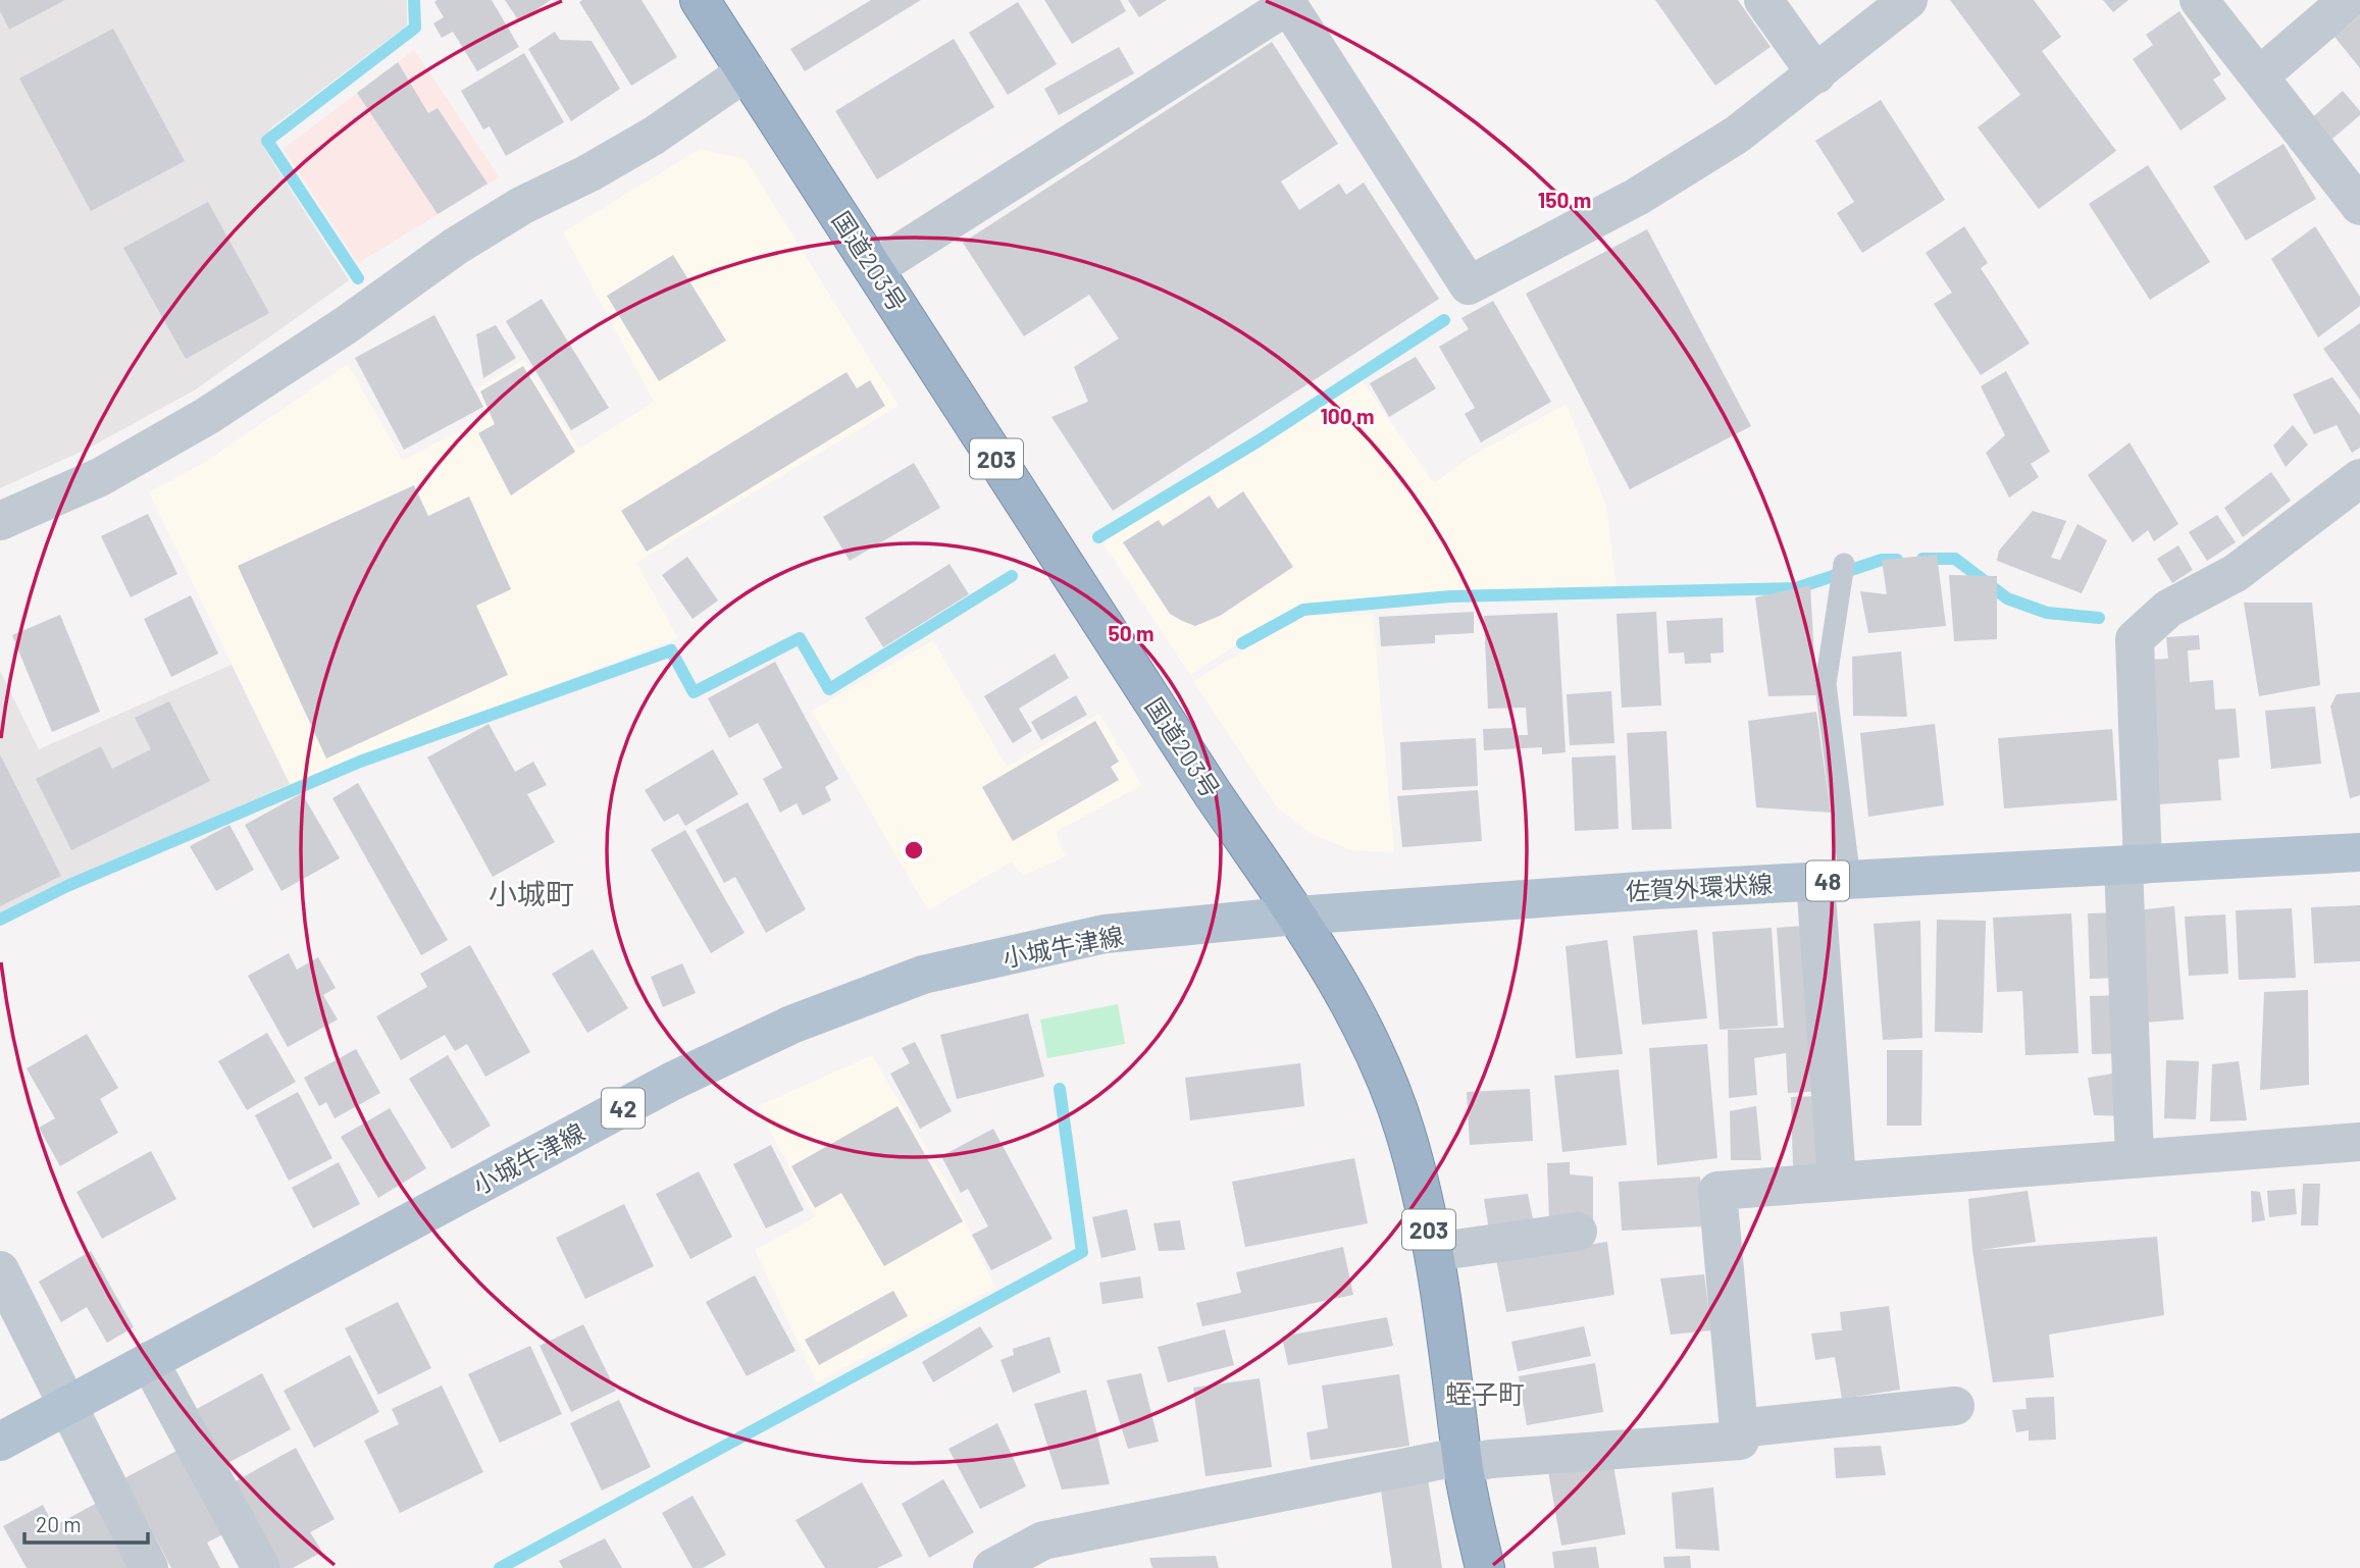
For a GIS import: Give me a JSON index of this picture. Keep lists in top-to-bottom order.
{
  "streets": {
    "highway": ["国道203号", "203"],
    "main road": [
      "48",
      "佐賀外環状線",
      "小城牛津線",
      "42"
    ]
  },
  "crossings": [
    ["国道203号", "佐賀外環状線"],
    ["国道203号", "小城牛津線"],
    ["佐賀外環状線", "小城牛津線"]
  ],
  "districts": ["小城町", "蛭子町"],
  "scale_bar": "20 m",
  "rings": ["150 m", "100 m", "50 m"]
}
